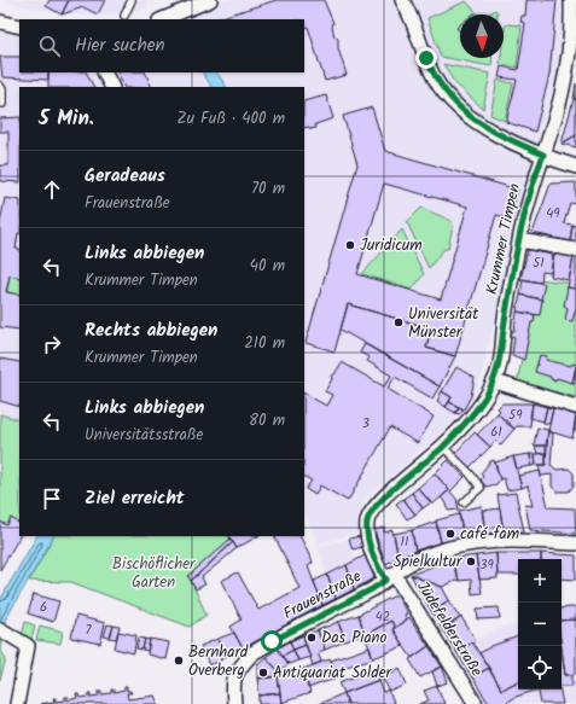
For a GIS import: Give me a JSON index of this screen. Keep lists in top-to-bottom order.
{
  "streets": {
    "street": ["Krummer Timpen", "Frauenstraße", "Jüdefelderstraße"]
  },
  "crossings": [
    ["Krummer Timpen", "Frauenstraße"],
    ["Krummer Timpen", "Jüdefelderstraße"],
    ["Frauenstraße", "Jüdefelderstraße"]
  ],
  "parks": ["Bischöflicher Garten"],
  "places": [
    "Juridicum",
    "Universität Münster",
    "café fam",
    "Spielkultur",
    "Das Piano",
    "Bernhard Overberg",
    "Antiquariat Solder"
  ],
  "house_numbers": [
    "49",
    "51",
    "59",
    "3",
    "61",
    "11",
    "39",
    "6",
    "42",
    "7"
  ],
  "north": "bottom",
  "page": {
    "search": "Hier suchen",
    "heading": ["5 Min.", "Zu Fuß · 400 m"],
    "list": [
      ["Geradeaus", "Frauenstraße", "70 m"],
      ["Links abbiegen", "Krummer Timpen", "40 m"],
      ["Rechts abbiegen", "Krummer Timpen", "210 m"],
      ["Links abbiegen", "Universitätsstraße", "80 m"],
      "Ziel erreicht"
    ],
    "map_buttons": ["+", "−"]
  }
}
